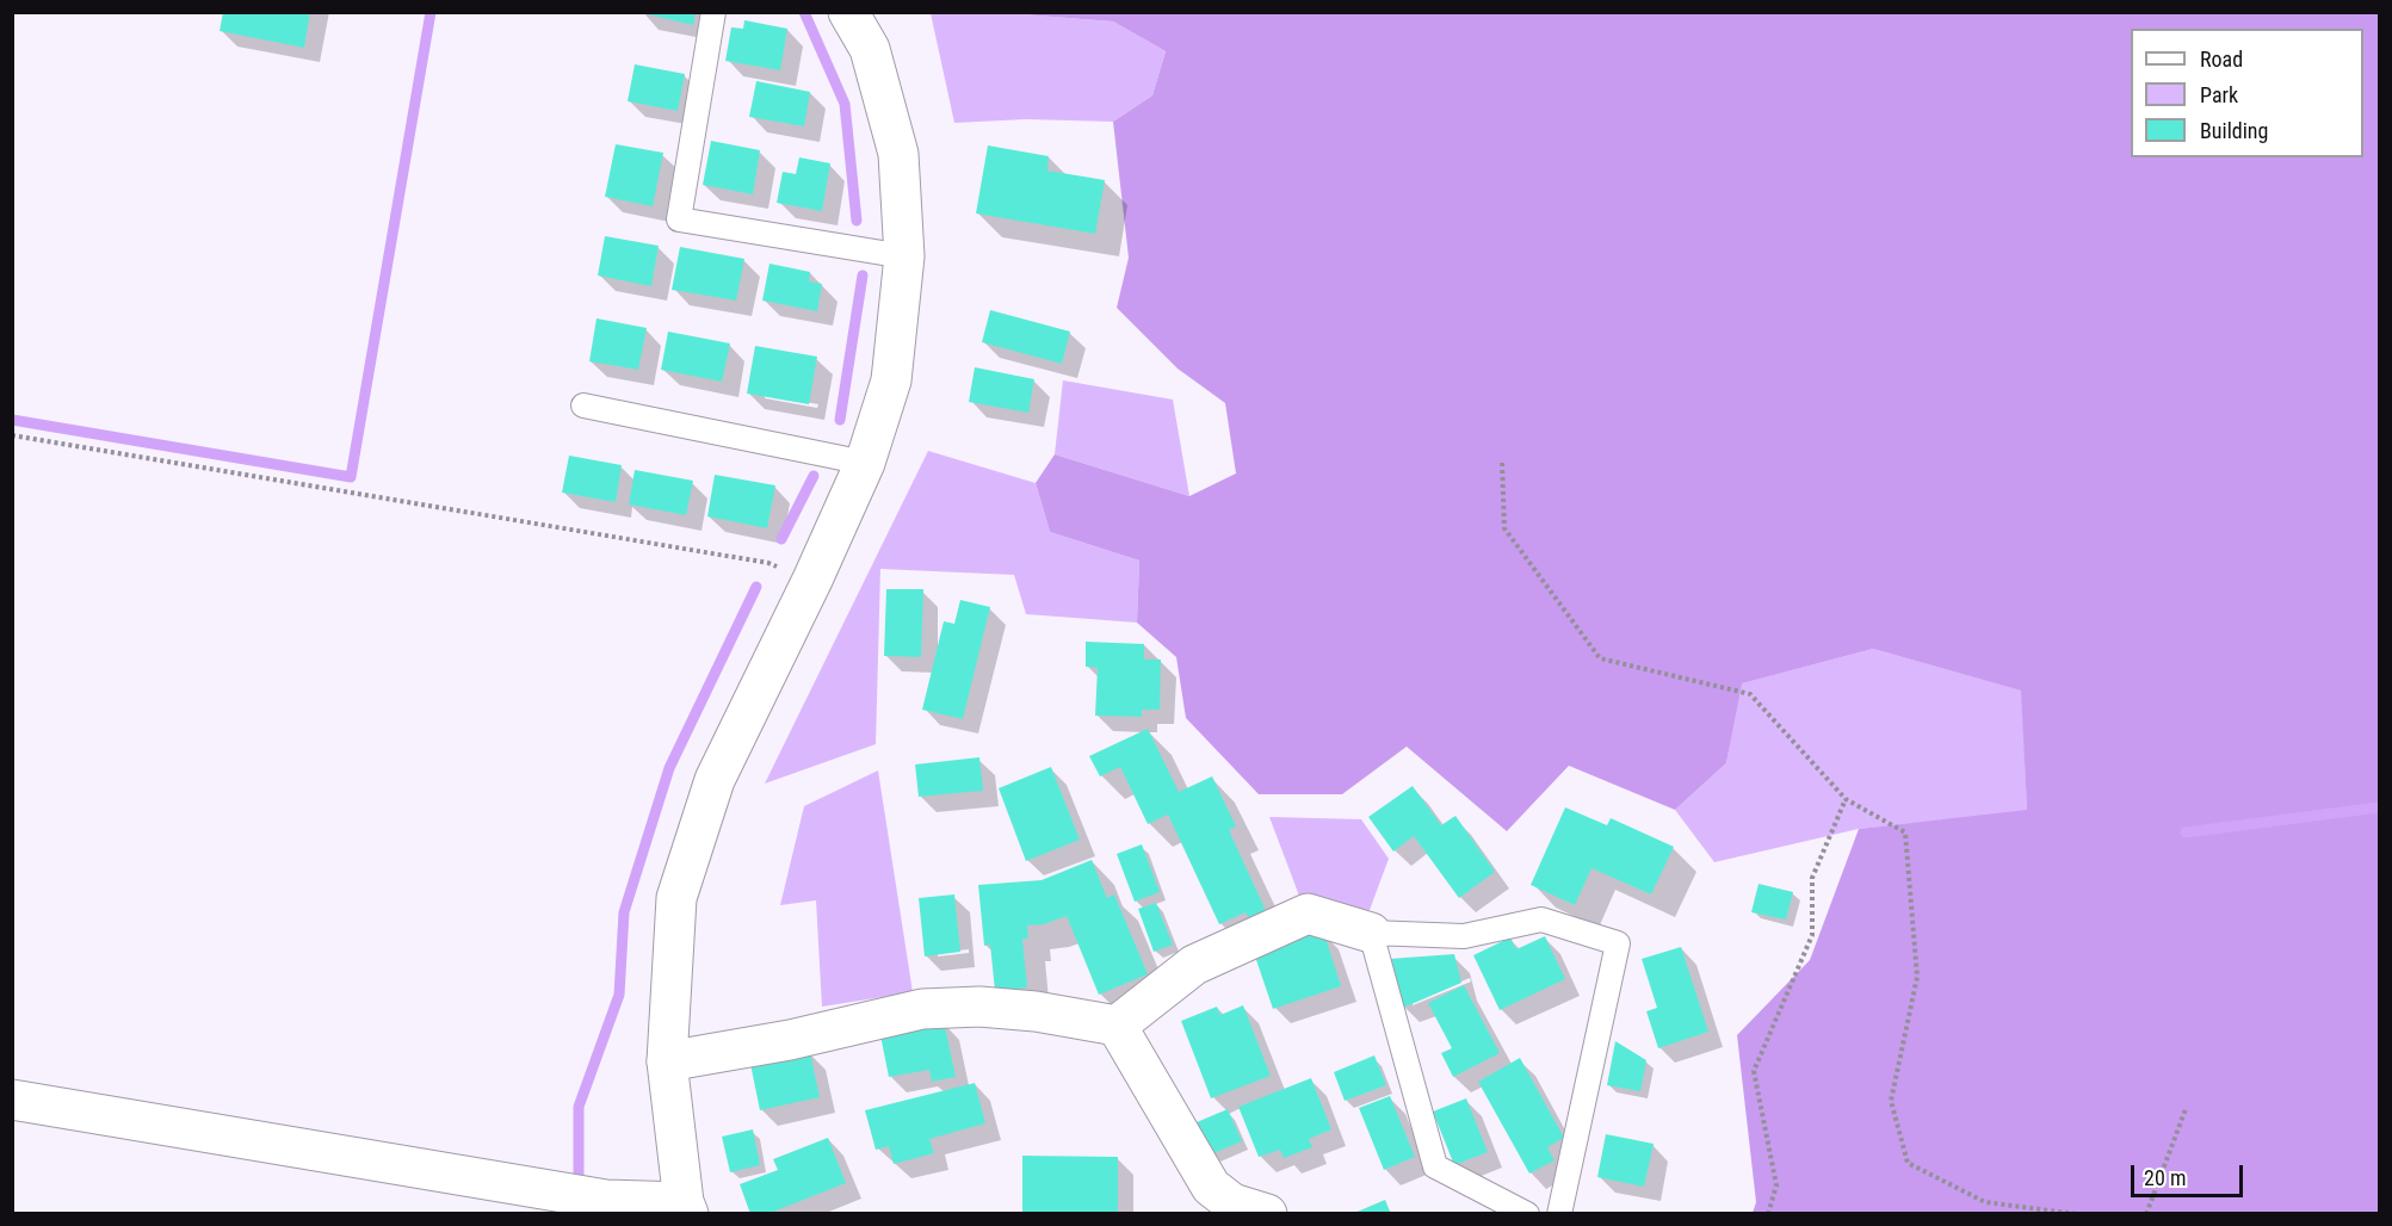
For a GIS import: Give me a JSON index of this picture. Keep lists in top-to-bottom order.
{
  "legend": ["Road", "Park", "Building"],
  "scale_bar": "20 m"
}
